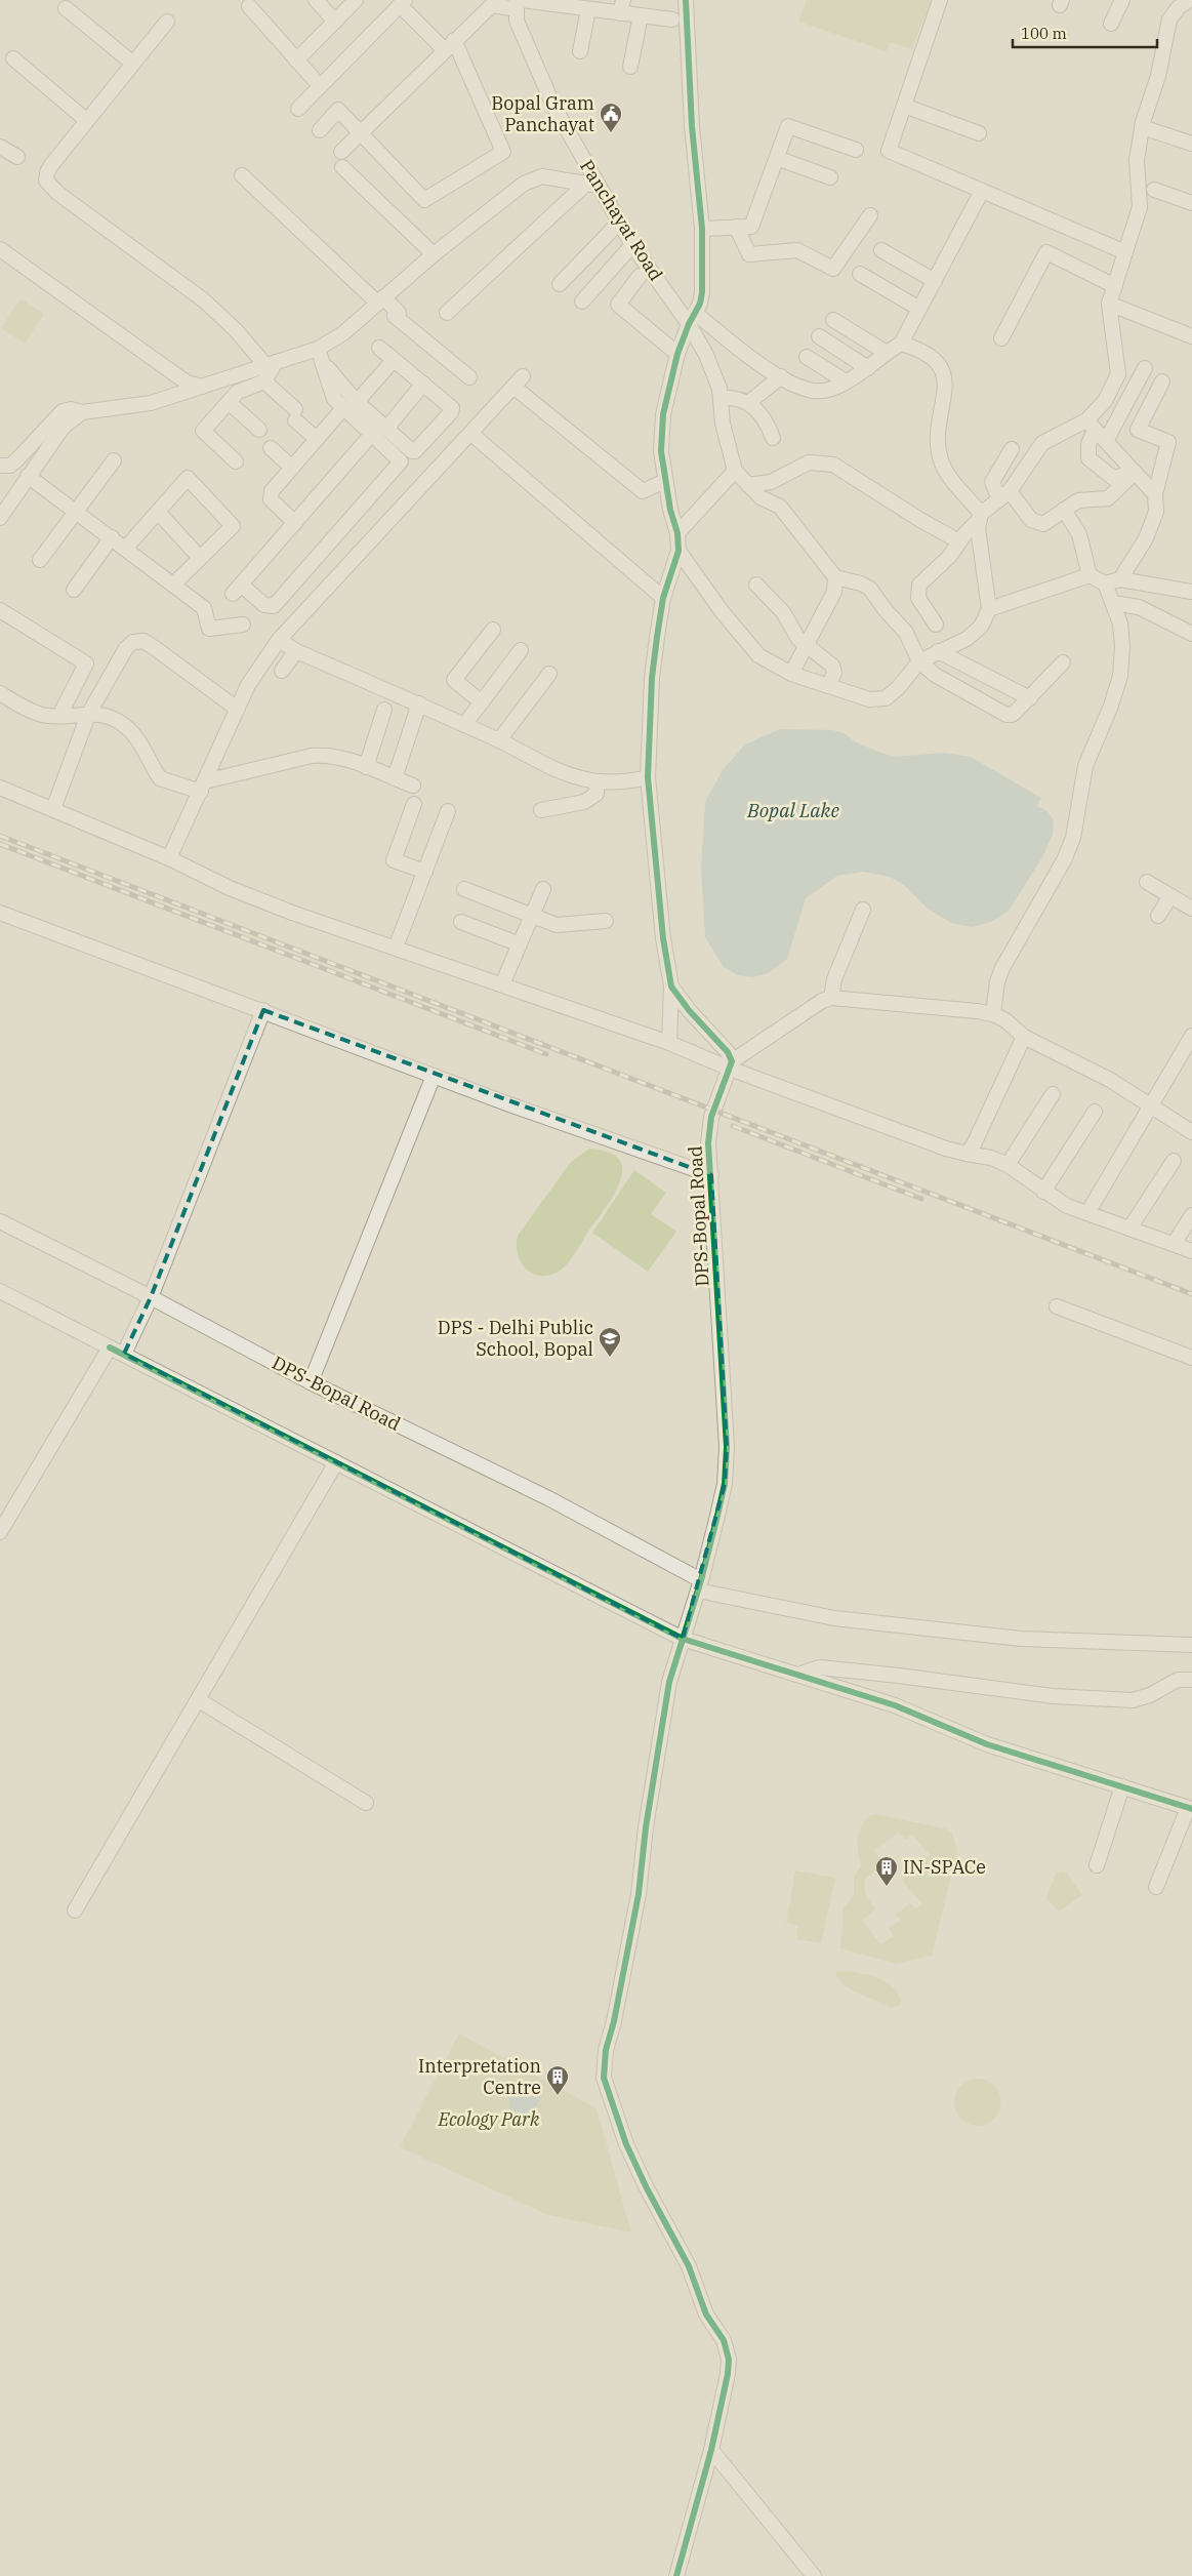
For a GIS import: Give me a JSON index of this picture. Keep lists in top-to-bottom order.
{
  "streets": {
    "street": ["Panchayat Road", "DPS-Bopal Road"]
  },
  "water": ["Bopal Lake"],
  "parks": ["Ecology Park"],
  "places": {
    "public building": ["Bopal Gram Panchayat"],
    "school or university": ["DPS - Delhi Public School, Bopal"],
    "building": ["IN-SPACe", "Interpretation Centre"]
  },
  "scale_bar": "100 m"
}
